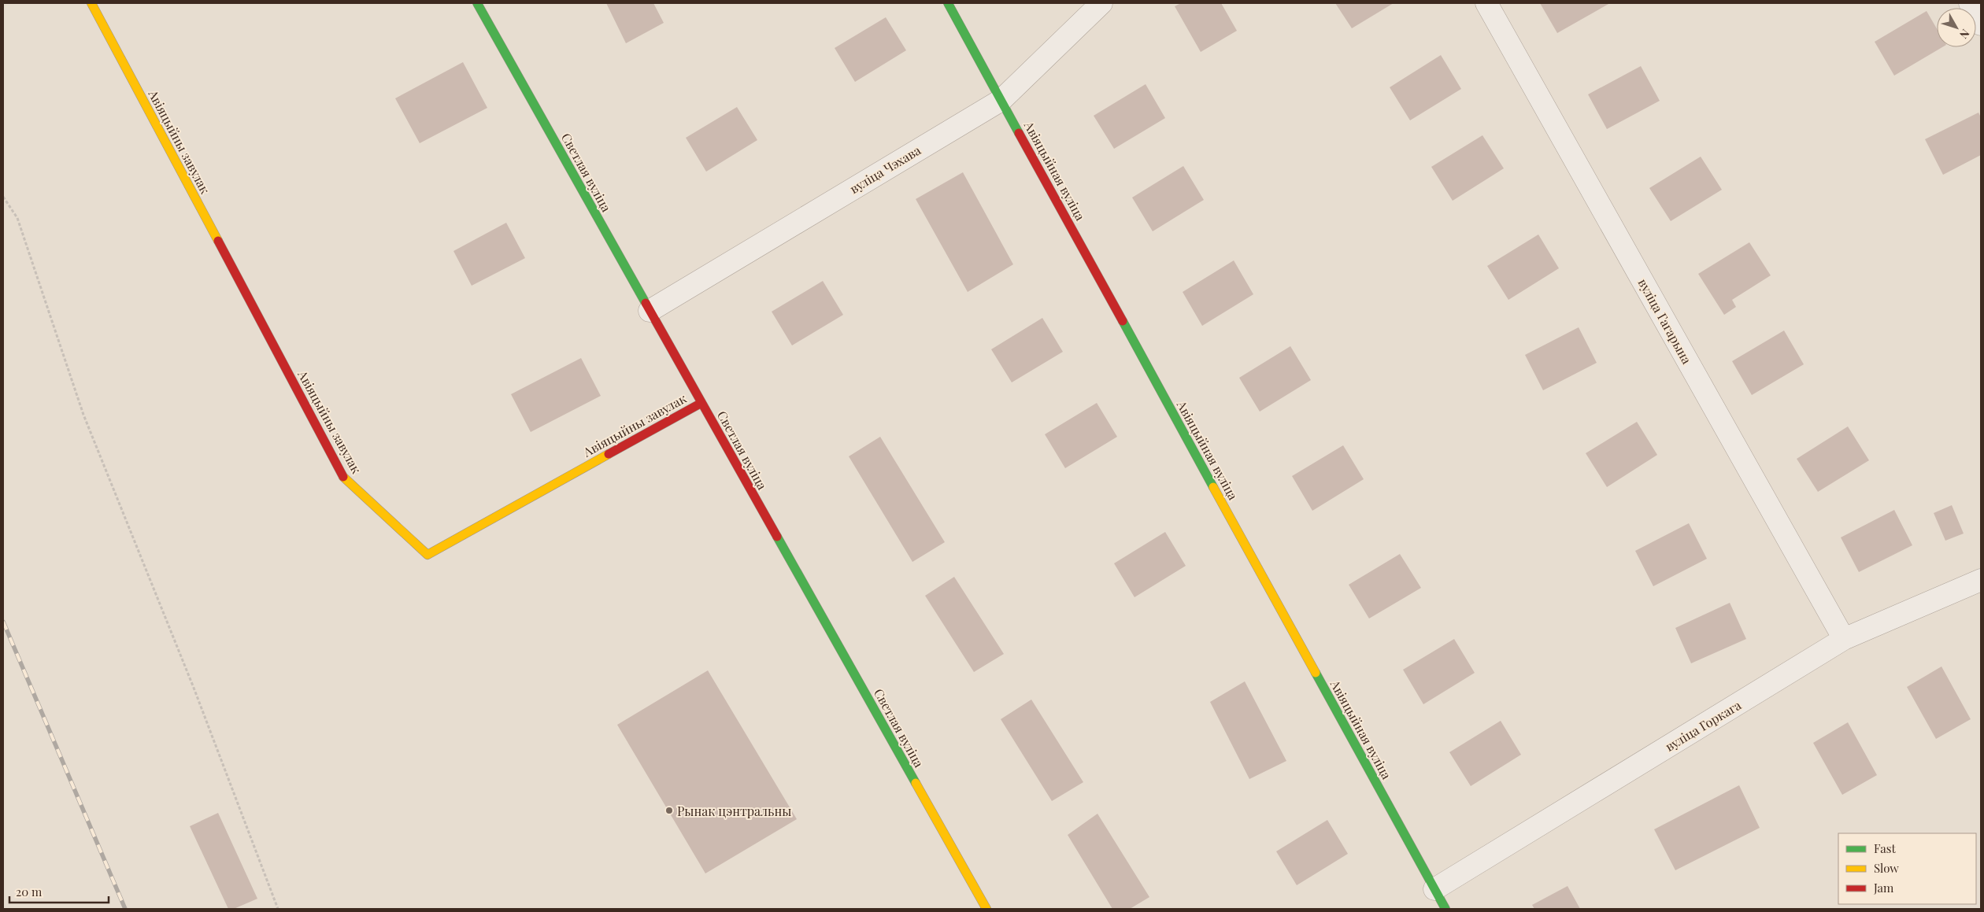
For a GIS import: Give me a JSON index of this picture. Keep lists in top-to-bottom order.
{
  "streets": {
    "street": [
      "Авіяцыйны завулак",
      "вуліца Чэхава",
      "Авіяцыйная вуліца",
      "Светлая вуліца",
      "вуліца Гагарына",
      "вуліца Горкага"
    ]
  },
  "crossings": [
    ["Авіяцыйны завулак", "Светлая вуліца"],
    ["вуліца Чэхава", "Авіяцыйная вуліца"],
    ["вуліца Чэхава", "Светлая вуліца"],
    ["Авіяцыйная вуліца", "вуліца Горкага"],
    ["вуліца Гагарына", "вуліца Горкага"]
  ],
  "places": ["Рынак цэнтральны"],
  "legend": ["Fast", "Slow", "Jam"],
  "scale_bar": "20 m",
  "north": "bottom right"
}
